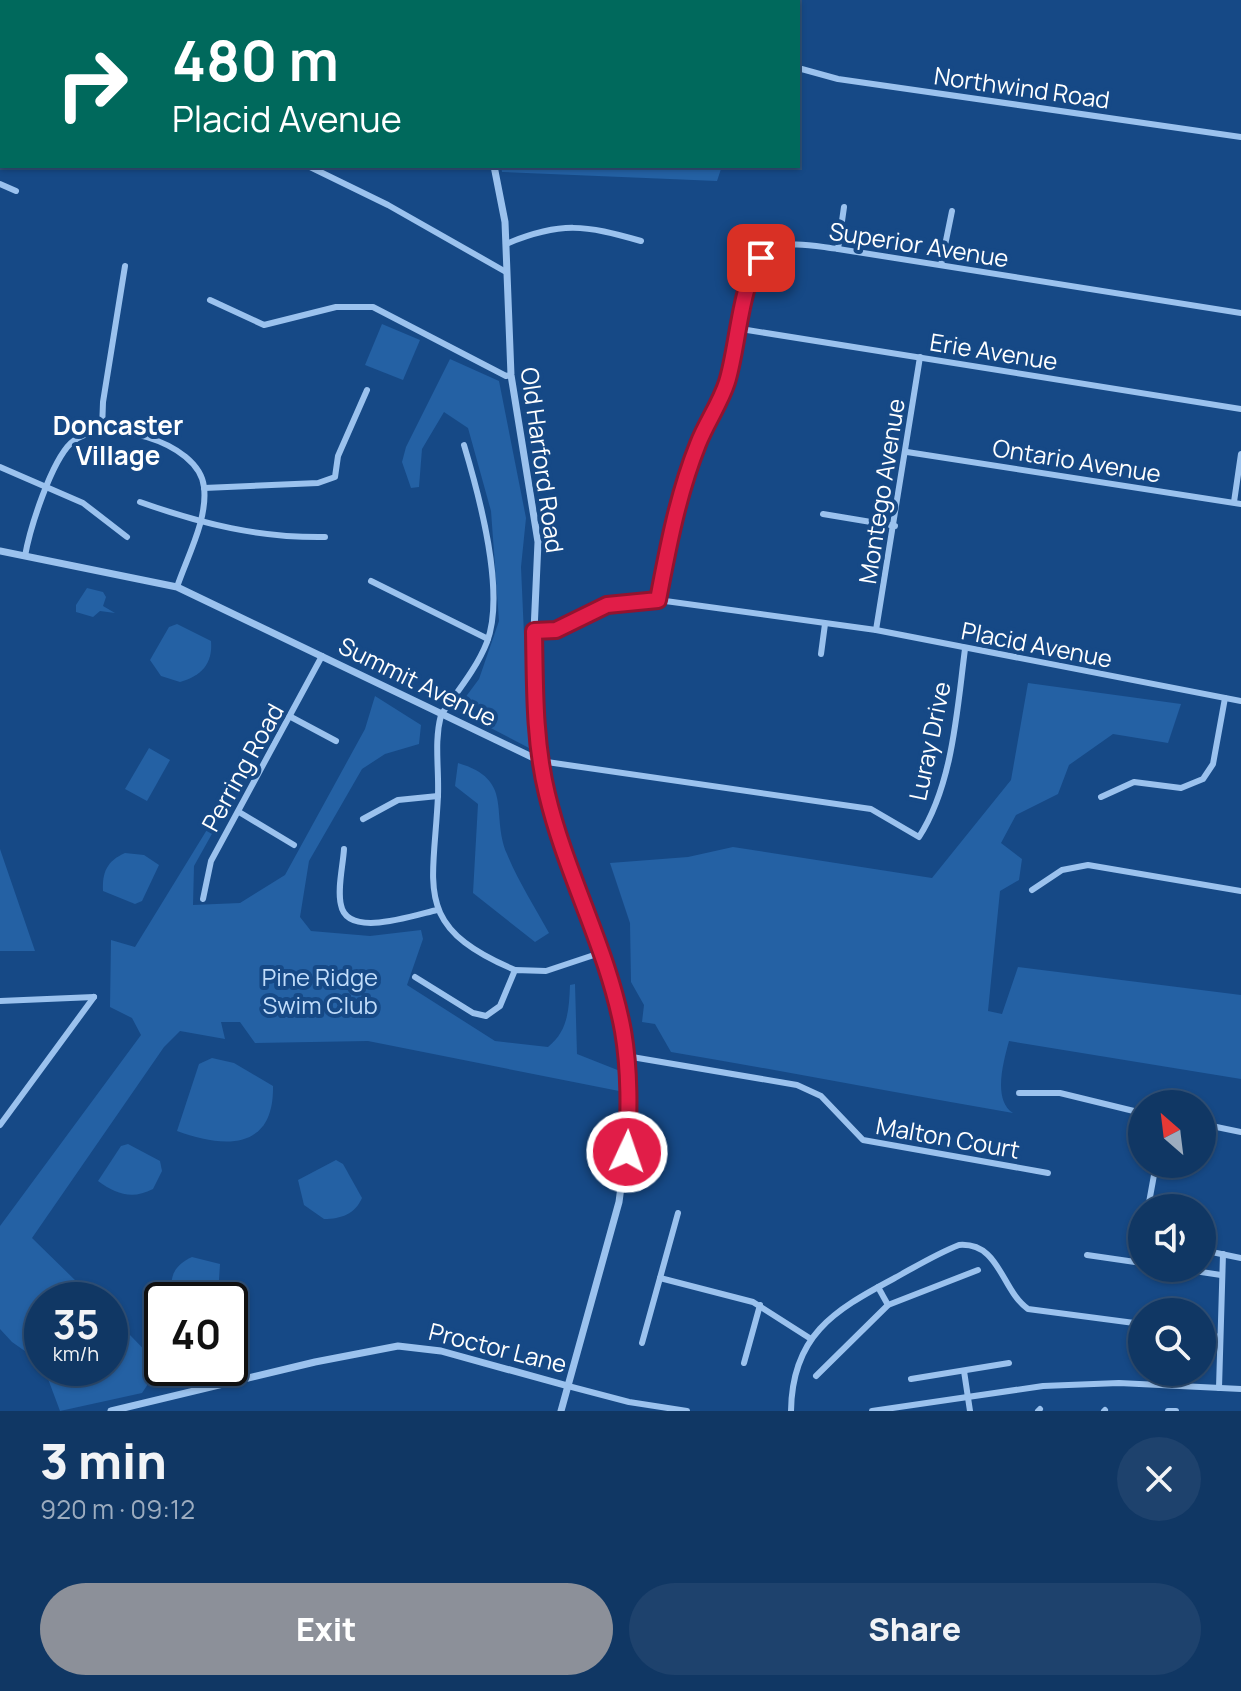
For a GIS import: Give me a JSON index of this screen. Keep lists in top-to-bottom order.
{
  "streets": {
    "street": [
      "Northwind Road",
      "Superior Avenue",
      "Erie Avenue",
      "Old Harford Road",
      "Ontario Avenue",
      "Montego Avenue",
      "Placid Avenue",
      "Summit Avenue",
      "Luray Drive",
      "Perring Road",
      "Malton Court",
      "Proctor Lane"
    ]
  },
  "crossings": [
    ["Superior Avenue", "Erie Avenue"],
    ["Superior Avenue", "Placid Avenue"],
    ["Erie Avenue", "Montego Avenue"],
    ["Old Harford Road", "Placid Avenue"],
    ["Old Harford Road", "Summit Avenue"],
    ["Old Harford Road", "Malton Court"],
    ["Old Harford Road", "Proctor Lane"],
    ["Ontario Avenue", "Montego Avenue"],
    ["Montego Avenue", "Placid Avenue"],
    ["Placid Avenue", "Luray Drive"],
    ["Summit Avenue", "Luray Drive"],
    ["Summit Avenue", "Perring Road"]
  ],
  "districts": ["Doncaster Village"],
  "parks": ["Pine Ridge Swim Club"],
  "north": "top left",
  "page": {
    "turn": ["480 m", "Placid Avenue"],
    "speed": "35 km/h",
    "limit": "40",
    "heading": ["3 min", "920 m · 09:12"],
    "buttons": ["Exit", "Share"]
  }
}
